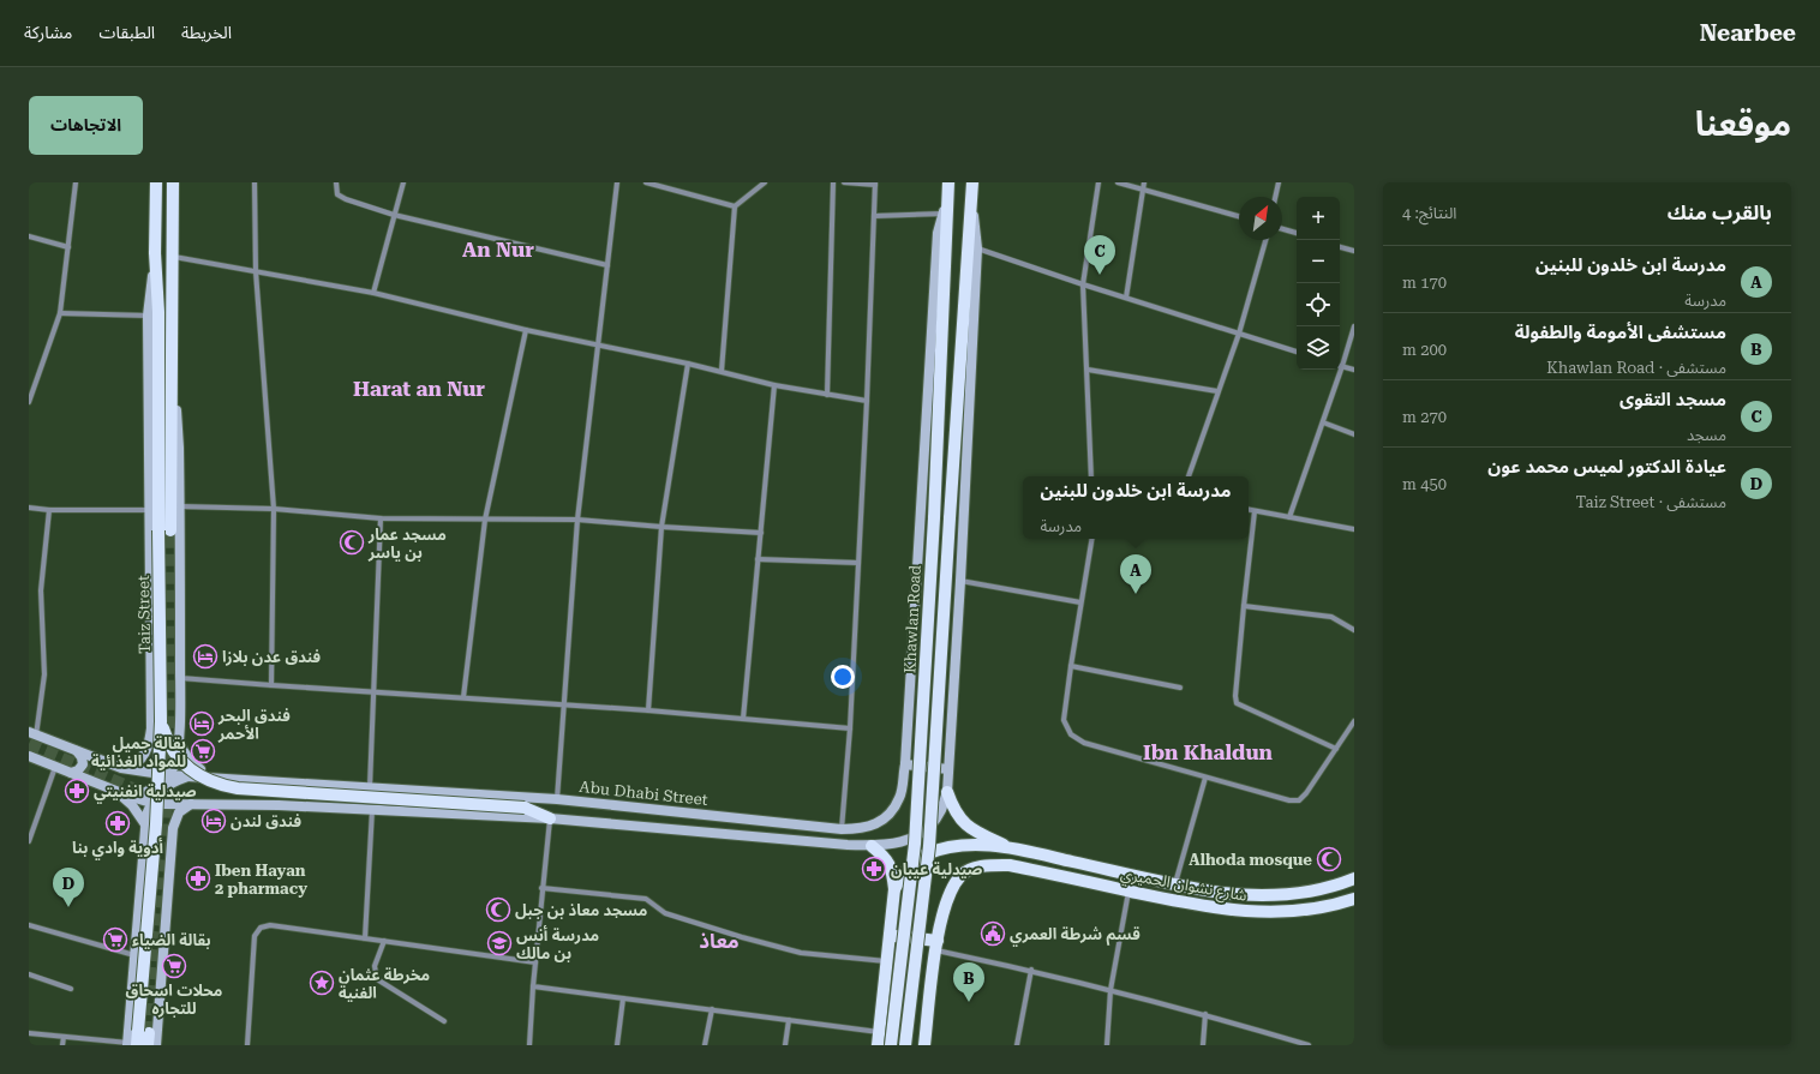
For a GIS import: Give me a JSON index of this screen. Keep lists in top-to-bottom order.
{
  "streets": {
    "main road": [
      "Taiz Street",
      "Khawlan Road",
      "Abu Dhabi Street",
      "شارع نشوان الحميري"
    ]
  },
  "crossings": [
    ["Khawlan Road", "Abu Dhabi Street"]
  ],
  "districts": [
    "An Nur",
    "Harat an Nur",
    "Ibn Khaldun",
    "معاذ"
  ],
  "places": {
    "mosque": ["مسجد عمار بن ياسر", "Alhoda mosque", "مسجد معاذ بن جبل"],
    "hotel": ["فندق عدن بلازا", "فندق البحر الأحمر", "فندق لندن"],
    "supermarket": ["بقالة جميل للمواد الغذائية", "بقالة الضياء", "محلات اسحاق للتجاره"],
    "pharmacy": [
      "صيدلية انفنيتي",
      "أدوية وادي بنا",
      "صيدلية عيبان",
      "Iben Hayan 2 pharmacy"
    ],
    "public building": ["قسم شرطة العمري"],
    "school or university": ["مدرسة أنس بن مالك"],
    "place": ["مخرطة عثمان الفنية"]
  },
  "north": "top right",
  "page": {
    "header": "Nearbee",
    "nav": ["الخريطة", "الطبقات", "مشاركة"],
    "title": "موقعنا",
    "buttons": "الاتجاهات",
    "heading": ["بالقرب منك", "النتائج: 4"],
    "map_buttons": ["+", "−"],
    "pins": [
      "C",
      "A",
      "D",
      "B"
    ],
    "list": [
      {
        "mark": "A",
        "name": "مدرسة ابن خلدون للبنين",
        "note": "مدرسة",
        "value": "170 m"
      },
      {
        "mark": "B",
        "name": "مستشفى الأمومة والطفولة",
        "note": "مستشفى · Khawlan Road",
        "value": "200 m"
      },
      {
        "mark": "C",
        "name": "مسجد التقوى",
        "note": "مسجد",
        "value": "270 m"
      },
      {
        "mark": "D",
        "name": "عيادة الدكتور لميس محمد عون",
        "note": "مستشفى · Taiz Street",
        "value": "450 m"
      }
    ],
    "popup": ["مدرسة ابن خلدون للبنين", "مدرسة"]
  }
}
